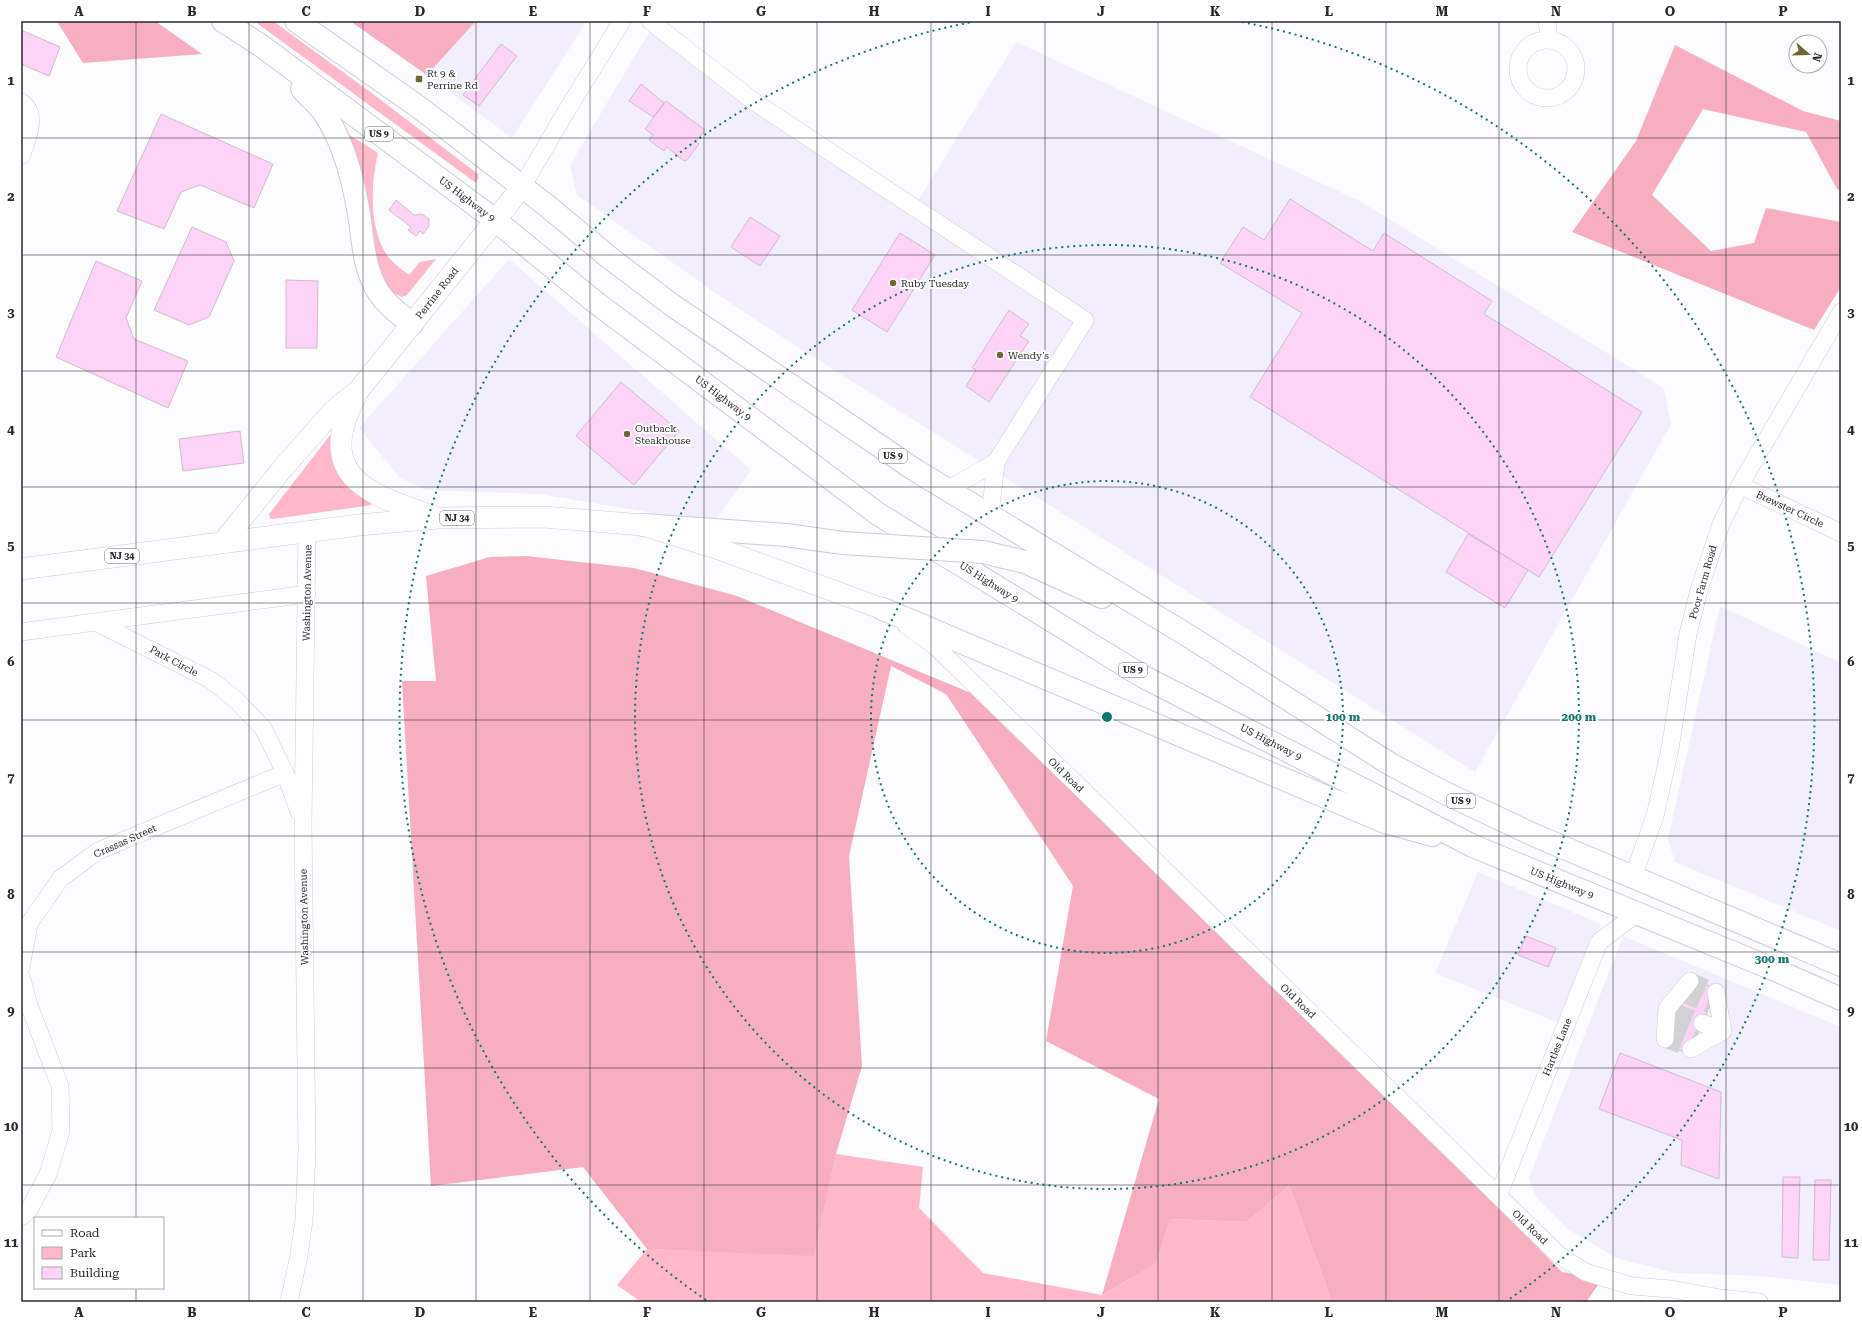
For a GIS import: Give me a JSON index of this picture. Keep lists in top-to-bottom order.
{
  "streets": {
    "highway": ["US 9", "US Highway 9"],
    "main road": ["Perrine Road", "NJ 34"],
    "street": [
      "Brewster Circle",
      "Poor Farm Road",
      "Washington Avenue",
      "Park Circle",
      "Old Road",
      "Crassas Street",
      "Hartles Lane"
    ]
  },
  "crossings": [
    ["US 9", "Perrine Road"],
    ["US 9", "Poor Farm Road"],
    ["US Highway 9", "Perrine Road"],
    ["US Highway 9", "Hartles Lane"],
    ["Perrine Road", "NJ 34"],
    ["Brewster Circle", "Poor Farm Road"],
    ["NJ 34", "Washington Avenue"],
    ["Washington Avenue", "Park Circle"],
    ["Park Circle", "Crassas Street"],
    ["Old Road", "Hartles Lane"]
  ],
  "places": {
    "transit": ["Rt 9 & Perrine Rd"],
    "other": ["Ruby Tuesday", "Wendy's", "Outback Steakhouse"]
  },
  "legend": ["Road", "Park", "Building"],
  "north": "right",
  "grid": {
    "columns": [
      "A",
      "B",
      "C",
      "D",
      "E",
      "F",
      "G",
      "H",
      "I",
      "J",
      "K",
      "L",
      "M",
      "N",
      "O",
      "P"
    ],
    "rows": [
      "1",
      "2",
      "3",
      "4",
      "5",
      "6",
      "7",
      "8",
      "9",
      "10",
      "11"
    ]
  },
  "rings": ["100 m", "200 m", "300 m"]
}
